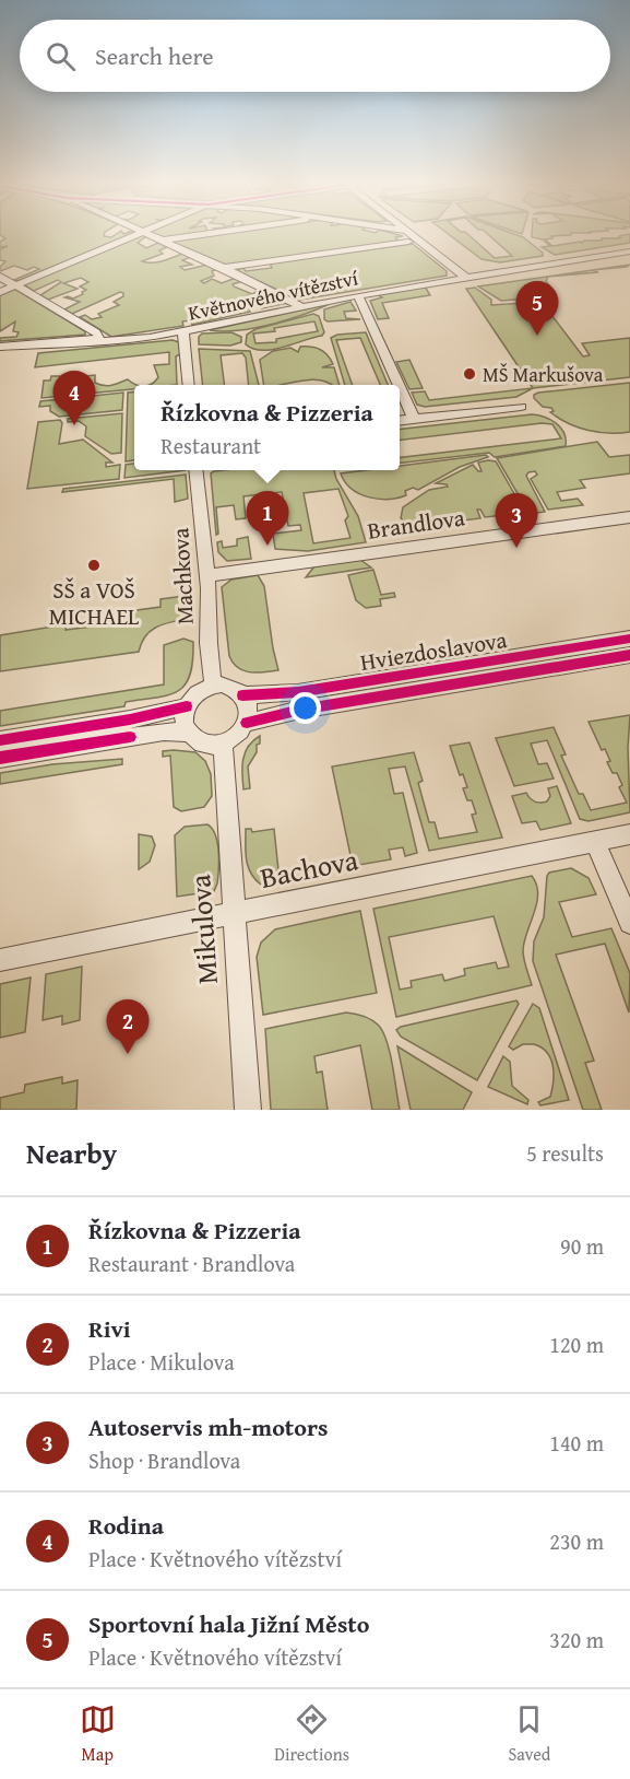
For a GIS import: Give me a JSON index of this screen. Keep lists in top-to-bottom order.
{
  "streets": {
    "street": [
      "Květnového vítězství",
      "Brandlova",
      "Machkova",
      "Hviezdoslavova",
      "Bachova",
      "Mikulova"
    ]
  },
  "crossings": [
    ["Brandlova", "Machkova"],
    ["Machkova", "Hviezdoslavova"],
    ["Machkova", "Mikulova"],
    ["Hviezdoslavova", "Mikulova"],
    ["Bachova", "Mikulova"]
  ],
  "places": ["MŠ Markušova", "SŠ a VOŠ MICHAEL"],
  "page": {
    "search": "Search here",
    "pins": [
      "5",
      "4",
      "1",
      "3",
      "2"
    ],
    "popup": ["Řízkovna & Pizzeria", "Restaurant"],
    "heading": ["Nearby", "5 results"],
    "list": [
      {
        "mark": "1",
        "name": "Řízkovna & Pizzeria",
        "note": "Restaurant · Brandlova",
        "value": "90 m"
      },
      {
        "mark": "2",
        "name": "Rivi",
        "note": "Place · Mikulova",
        "value": "120 m"
      },
      {
        "mark": "3",
        "name": "Autoservis mh-motors",
        "note": "Shop · Brandlova",
        "value": "140 m"
      },
      {
        "mark": "4",
        "name": "Rodina",
        "note": "Place · Květnového vítězství",
        "value": "230 m"
      },
      {
        "mark": "5",
        "name": "Sportovní hala Jižní Město",
        "note": "Place · Květnového vítězství",
        "value": "320 m"
      }
    ],
    "nav": ["Map", "Directions", "Saved"]
  }
}
